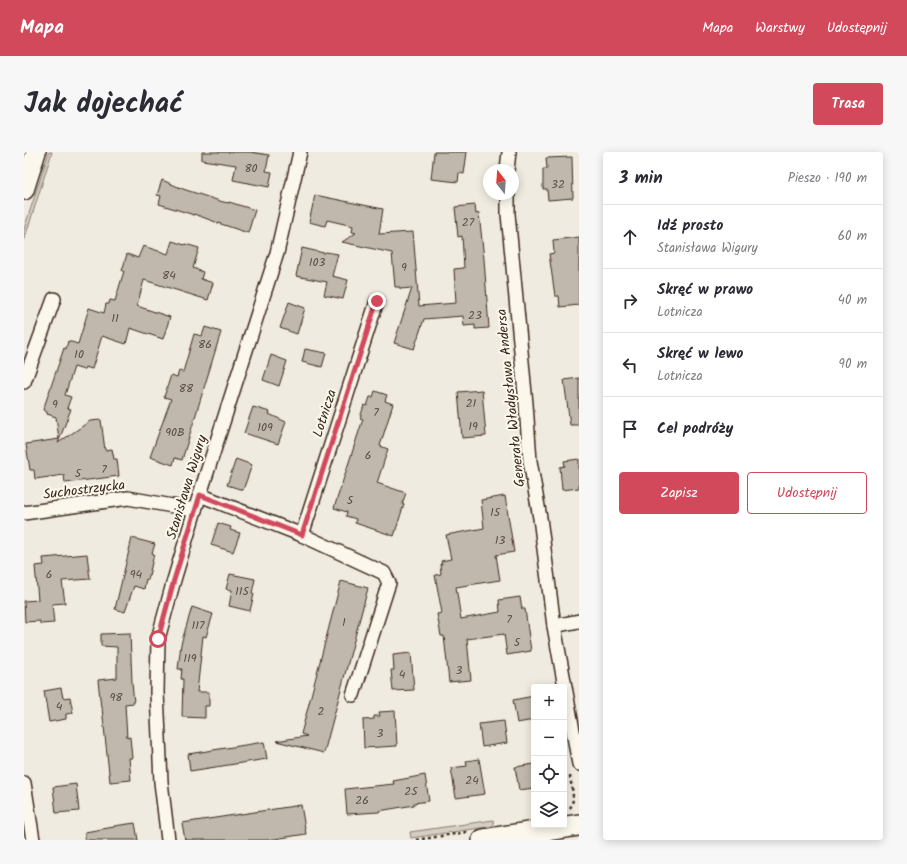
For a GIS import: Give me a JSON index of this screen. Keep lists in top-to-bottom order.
{
  "streets": {
    "street": [
      "Generała Władysława Andersa",
      "Lotnicza",
      "Stanisława Wigury",
      "Suchostrzycka"
    ]
  },
  "crossings": [
    ["Stanisława Wigury", "Suchostrzycka"]
  ],
  "house_numbers": [
    "80",
    "32",
    "27",
    "103",
    "9",
    "84",
    "23",
    "11",
    "86",
    "10",
    "88",
    "21",
    "9",
    "7",
    "19",
    "109",
    "90B",
    "6",
    "7",
    "5",
    "5",
    "15",
    "13",
    "6",
    "94",
    "115",
    "7",
    "1",
    "117",
    "5",
    "119",
    "3",
    "4",
    "98",
    "4",
    "2",
    "3",
    "24",
    "25",
    "26"
  ],
  "north": "top",
  "page": {
    "header": "Mapa",
    "nav": ["Mapa", "Warstwy", "Udostępnij"],
    "title": "Jak dojechać",
    "buttons": [
      "Trasa",
      ["Zapisz", "Udostępnij"]
    ],
    "heading": ["3 min", "Pieszo · 190 m"],
    "list": [
      ["Idź prosto", "Stanisława Wigury", "60 m"],
      ["Skręć w prawo", "Lotnicza", "40 m"],
      ["Skręć w lewo", "Lotnicza", "90 m"],
      "Cel podróży"
    ],
    "map_buttons": ["+", "−"]
  }
}
